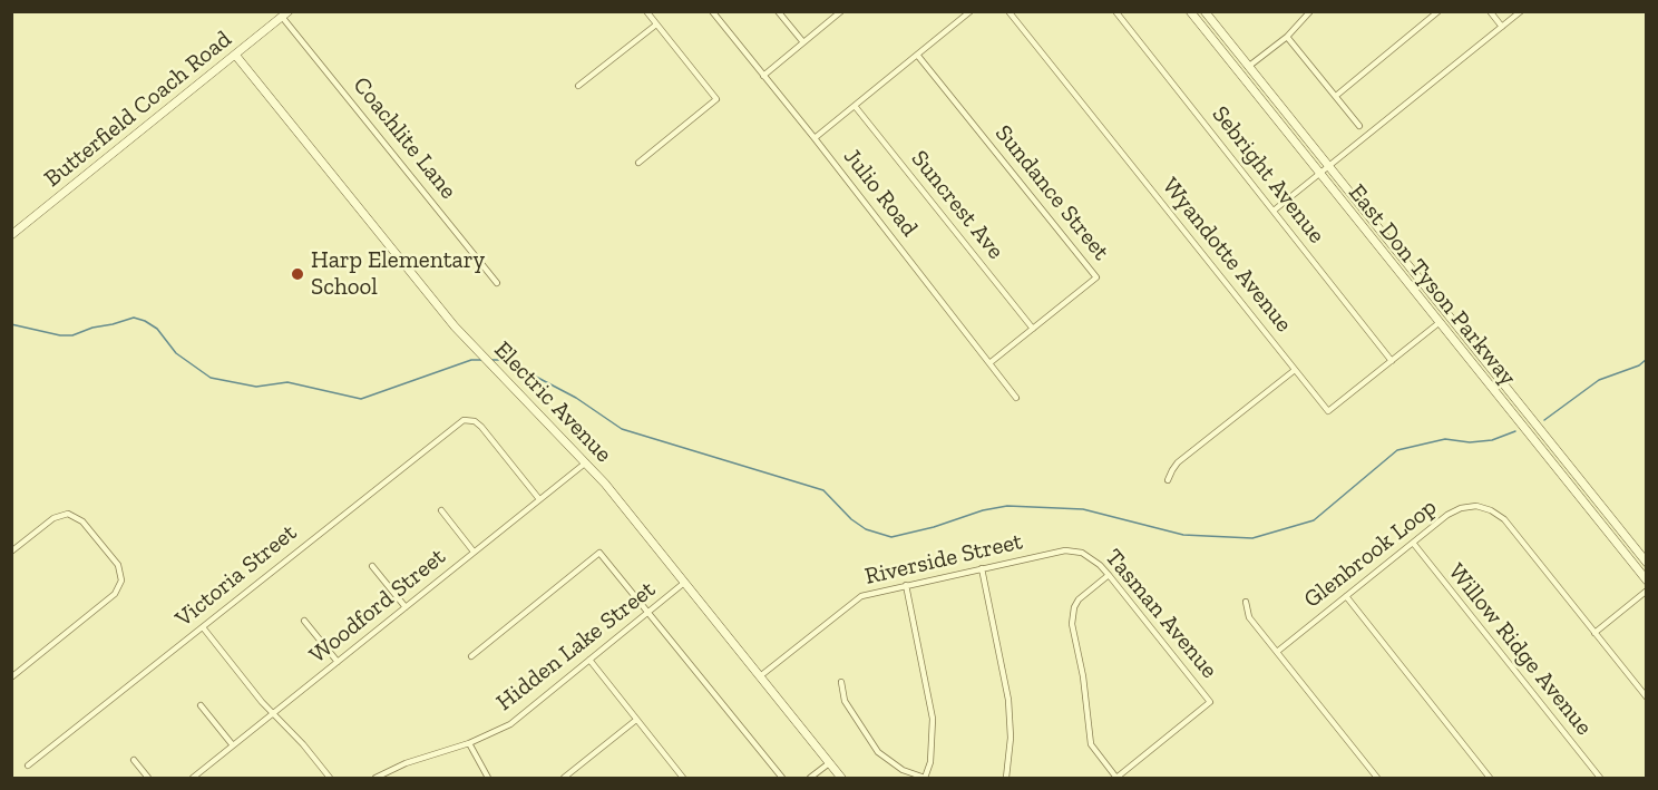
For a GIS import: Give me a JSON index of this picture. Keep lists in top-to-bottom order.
{
  "streets": {
    "main road": ["Butterfield Coach Road", "East Don Tyson Parkway", "Electric Avenue"],
    "street": [
      "Coachlite Lane",
      "Sebright Avenue",
      "Julio Road",
      "Sundance Street",
      "Suncrest Ave",
      "Wyandotte Avenue",
      "Glenbrook Loop",
      "Riverside Street",
      "Victoria Street",
      "Woodford Street",
      "Tasman Avenue",
      "Hidden Lake Street",
      "Willow Ridge Avenue"
    ]
  },
  "crossings": [
    ["Butterfield Coach Road", "Coachlite Lane"],
    ["Butterfield Coach Road", "Electric Avenue"],
    ["Sebright Avenue", "Wyandotte Avenue"],
    ["Julio Road", "Sundance Street"],
    ["Sundance Street", "Suncrest Ave"],
    ["Wyandotte Avenue", "East Don Tyson Parkway"],
    ["Electric Avenue", "Riverside Street"],
    ["Electric Avenue", "Woodford Street"],
    ["Electric Avenue", "Hidden Lake Street"],
    ["Glenbrook Loop", "Willow Ridge Avenue"],
    ["Riverside Street", "Tasman Avenue"],
    ["Victoria Street", "Woodford Street"]
  ],
  "places": ["Harp Elementary School"]
}
